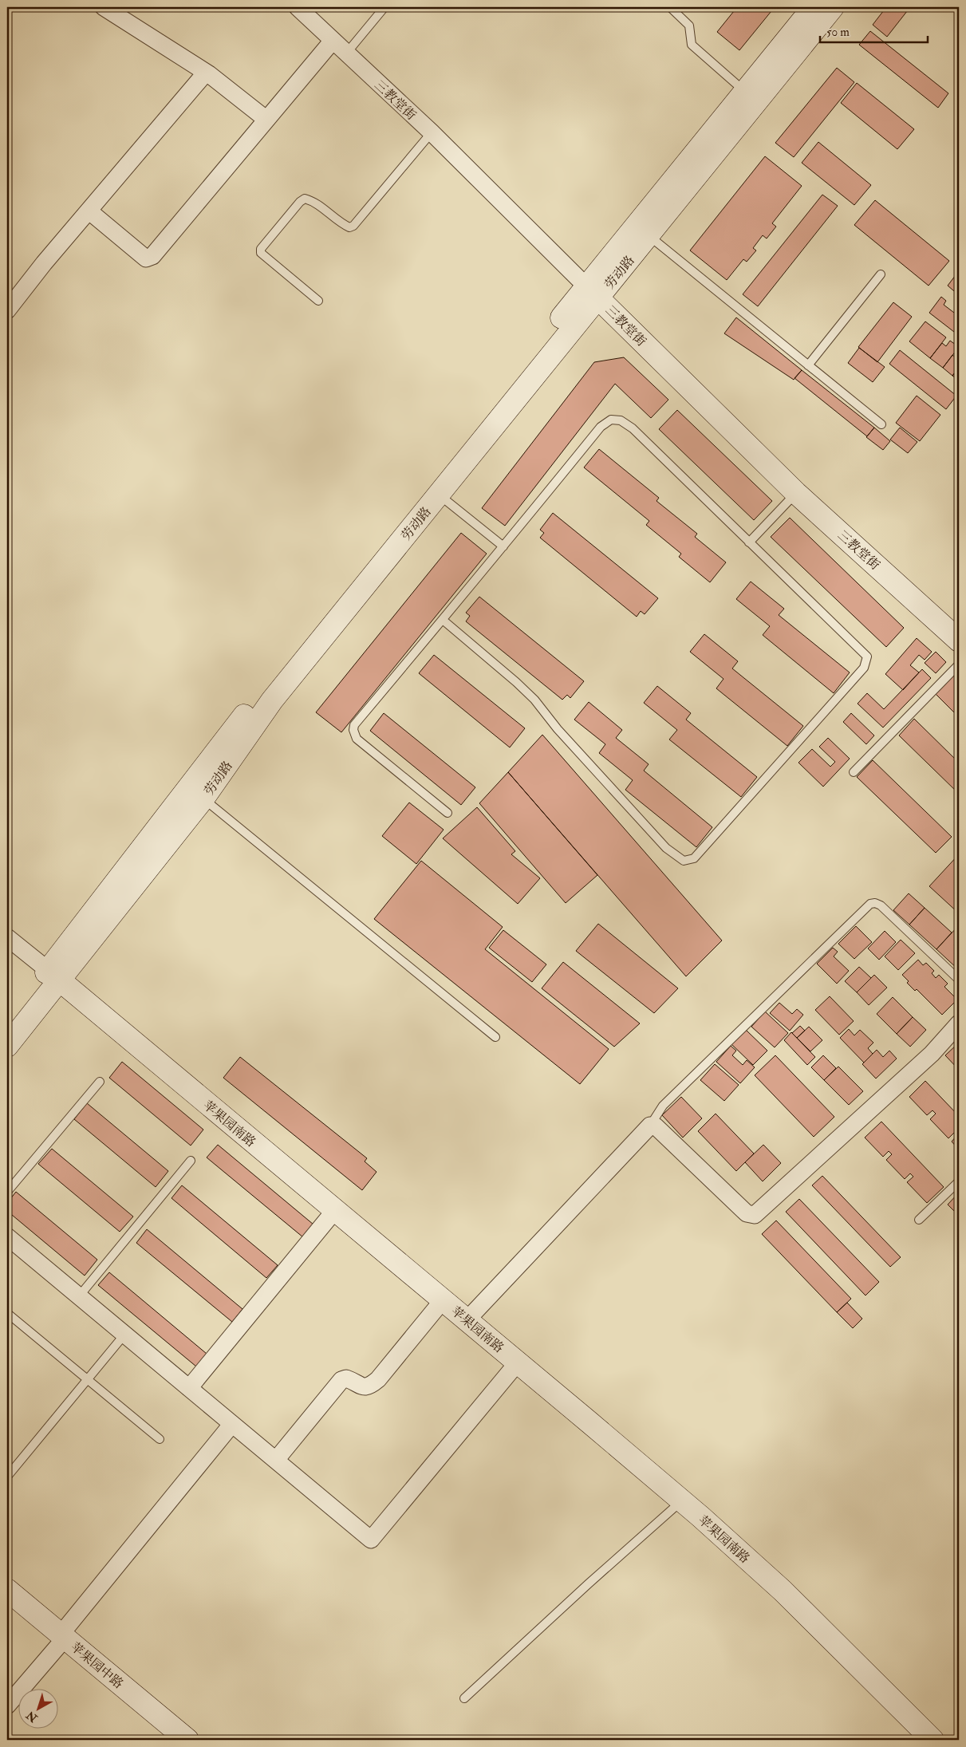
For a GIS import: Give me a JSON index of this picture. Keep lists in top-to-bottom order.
{
  "streets": {
    "street": [
      "三教堂街",
      "劳动路",
      "苹果园南路",
      "苹果园中路"
    ]
  },
  "crossings": [
    ["三教堂街", "劳动路"],
    ["劳动路", "苹果园南路"]
  ],
  "scale_bar": "50 m",
  "north": "bottom left"
}
